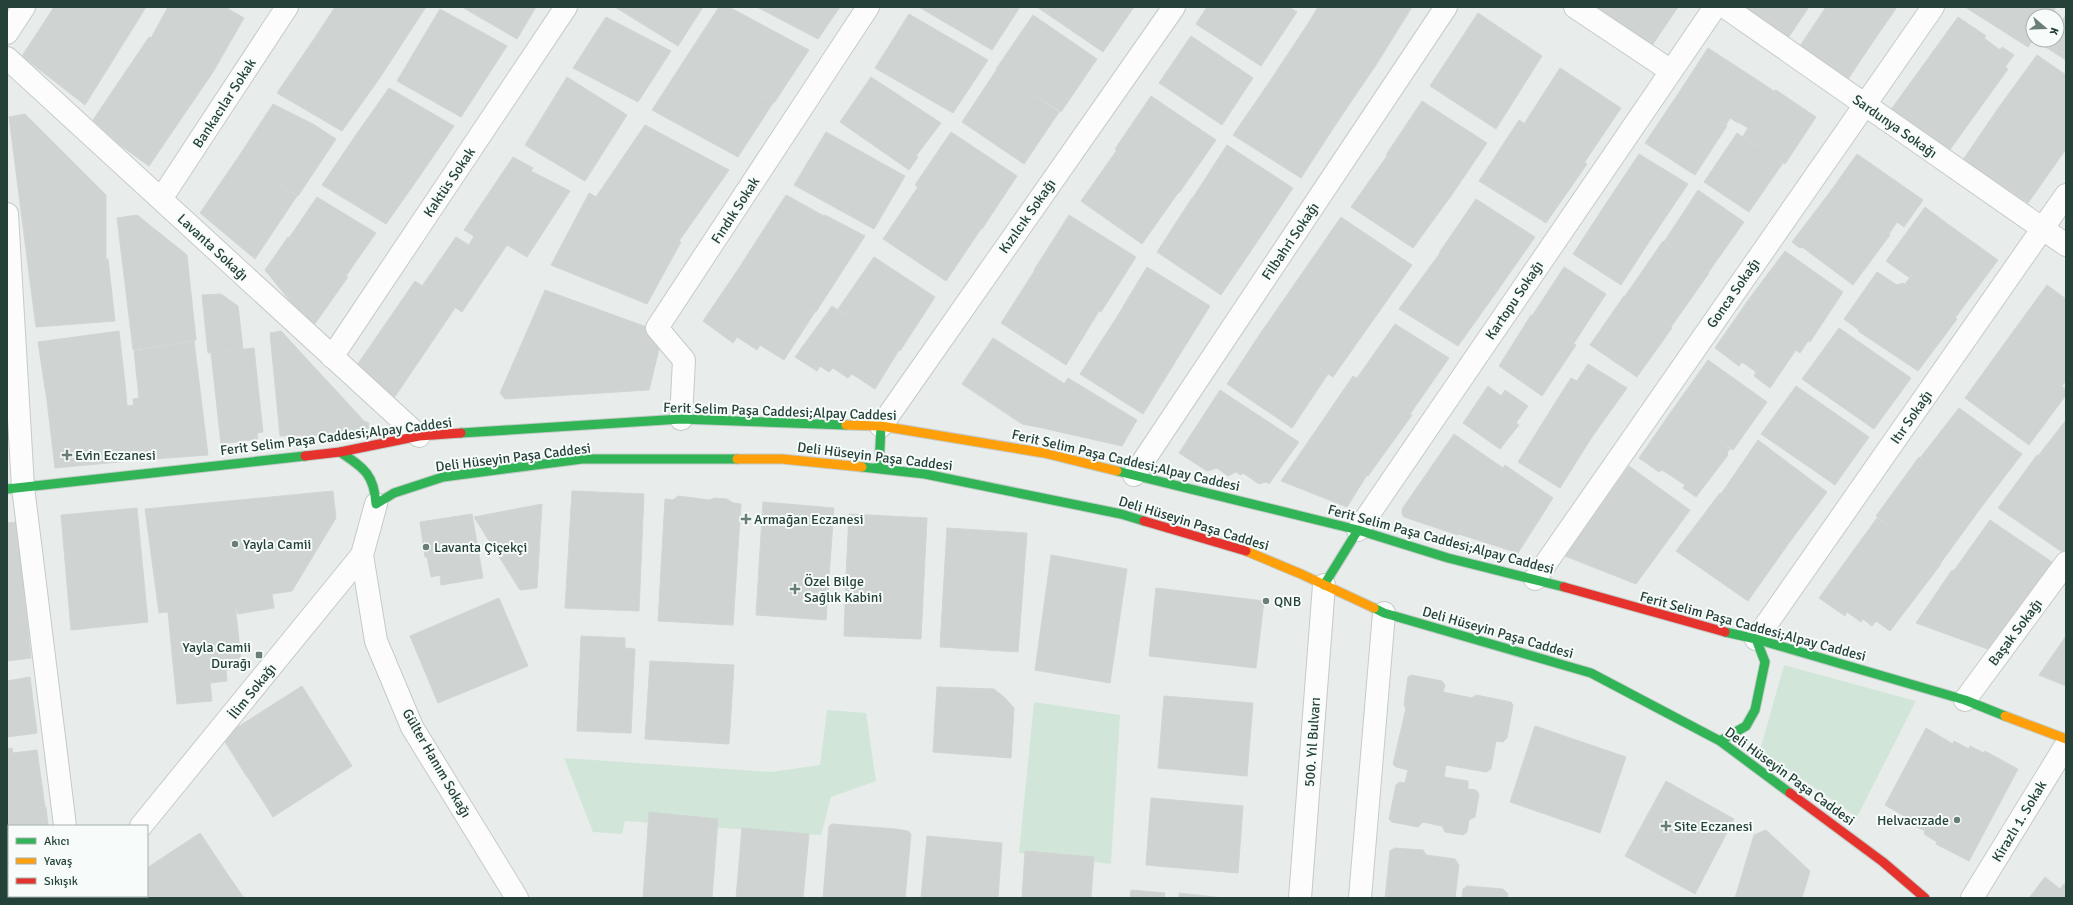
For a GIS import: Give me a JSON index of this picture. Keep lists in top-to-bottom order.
{
  "streets": {
    "main road": ["Ferit Selim Paşa Caddesi;Alpay Caddesi", "Deli Hüseyin Paşa Caddesi"],
    "street": [
      "Bankacılar Sokak",
      "Sardunya Sokağı",
      "Kaktüs Sokak",
      "Fındık Sokak",
      "Kızılcık Sokağı",
      "Filbahri Sokağı",
      "Lavanta Sokağı",
      "Gonca Sokağı",
      "Kartopu Sokağı",
      "Itır Sokağı",
      "Başak Sokağı",
      "İlim Sokağı",
      "500. Yıl Bulvarı",
      "Gülter Hanım Sokağı",
      "Kirazlı 1. Sokak"
    ]
  },
  "crossings": [
    ["Bankacılar Sokak", "Lavanta Sokağı"],
    ["Sardunya Sokağı", "Gonca Sokağı"],
    ["Sardunya Sokağı", "Itır Sokağı"],
    ["Kaktüs Sokak", "Lavanta Sokağı"],
    ["Fındık Sokak", "Ferit Selim Paşa Caddesi;Alpay Caddesi"],
    ["Kızılcık Sokağı", "Ferit Selim Paşa Caddesi;Alpay Caddesi"],
    ["Filbahri Sokağı", "Ferit Selim Paşa Caddesi;Alpay Caddesi"],
    ["Lavanta Sokağı", "Ferit Selim Paşa Caddesi;Alpay Caddesi"],
    ["Gonca Sokağı", "Ferit Selim Paşa Caddesi;Alpay Caddesi"],
    ["Kartopu Sokağı", "Ferit Selim Paşa Caddesi;Alpay Caddesi"],
    ["Ferit Selim Paşa Caddesi;Alpay Caddesi", "Itır Sokağı"],
    ["Ferit Selim Paşa Caddesi;Alpay Caddesi", "Başak Sokağı"],
    ["Deli Hüseyin Paşa Caddesi", "500. Yıl Bulvarı"],
    ["Deli Hüseyin Paşa Caddesi", "Gülter Hanım Sokağı"],
    ["İlim Sokağı", "Gülter Hanım Sokağı"]
  ],
  "places": {
    "health": [
      "Evin Eczanesi",
      "Armağan Eczanesi",
      "Özel Bilge Sağlık Kabini",
      "Site Eczanesi"
    ],
    "other": [
      "Yayla Camii",
      "Lavanta Çiçekçi",
      "QNB",
      "Helvacızade"
    ],
    "transit": ["Yayla Camii Durağı"]
  },
  "legend": ["Akıcı", "Yavaş", "Sıkışık"],
  "north": "right"
}
